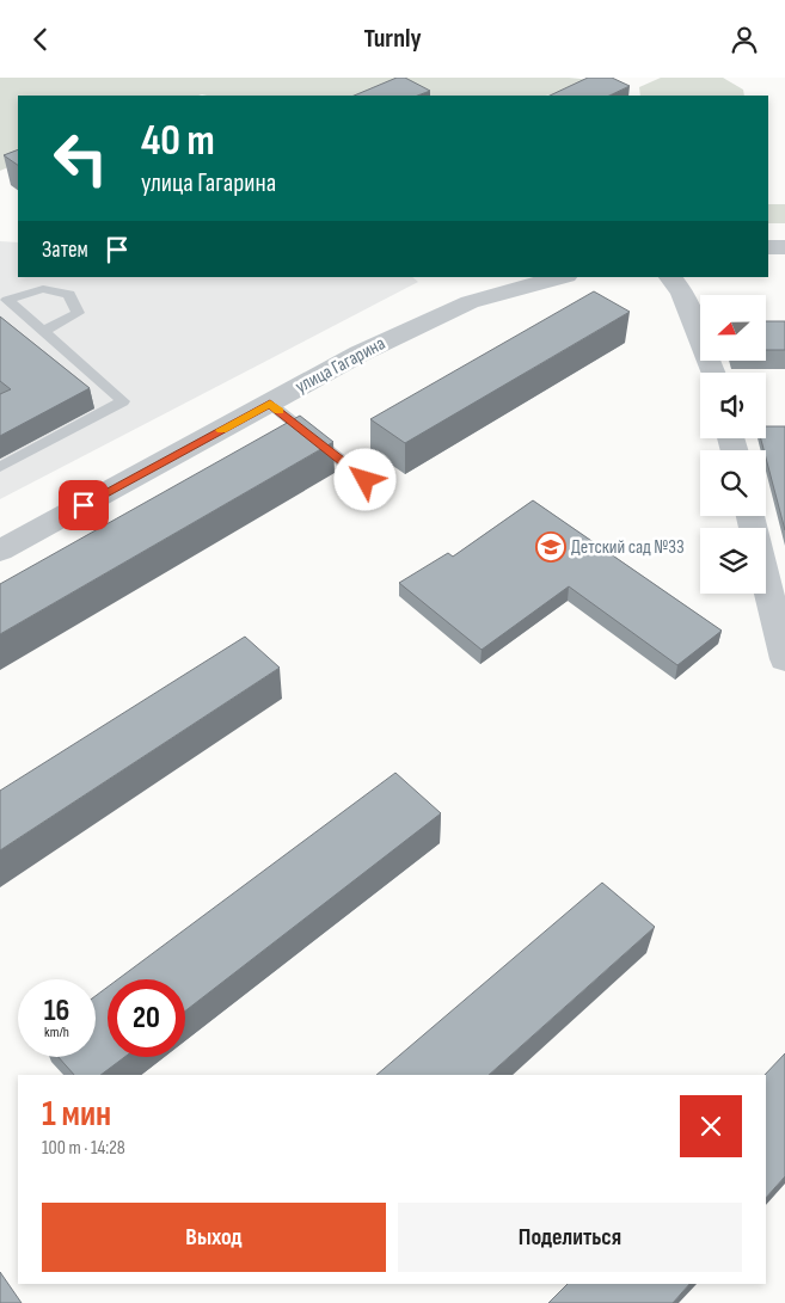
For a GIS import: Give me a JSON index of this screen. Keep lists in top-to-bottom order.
{
  "streets": {
    "street": ["улица Гагарина"]
  },
  "places": {
    "school or university": ["Детский сад №33"]
  },
  "north": "left",
  "page": {
    "header": "Turnly",
    "turn": ["40 m", "улица Гагарина"],
    "then": "Затем",
    "speed": "16 km/h",
    "limit": "20",
    "heading": ["1 мин", "100 m · 14:28"],
    "buttons": ["Выход", "Поделиться"]
  }
}
